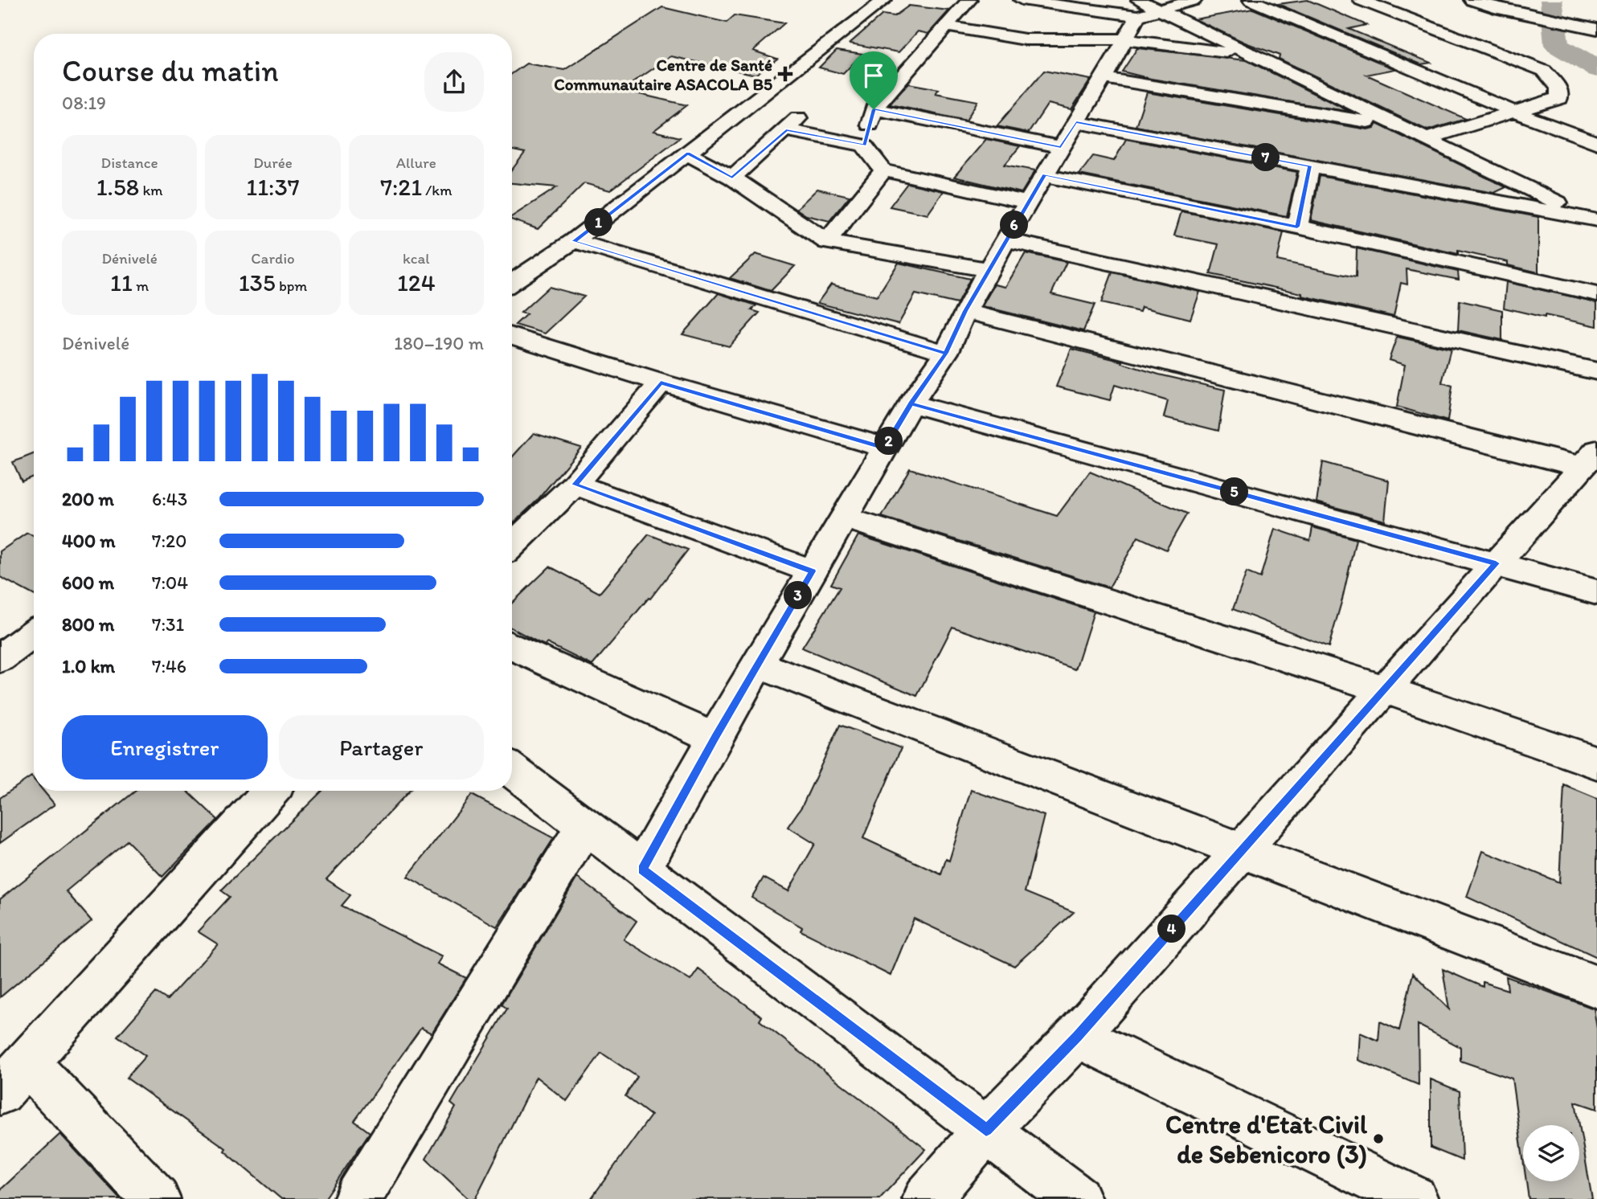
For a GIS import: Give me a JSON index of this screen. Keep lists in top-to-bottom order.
{
  "places": {
    "health": ["Centre de Santé Communautaire ASACOLA B5"],
    "other": ["Centre d'Etat Civil de Sebenicoro (3)"]
  },
  "page": {
    "heading": ["Course du matin", "08:19"],
    "stats": [
      ["Distance", "1.58 km"],
      ["Durée", "11:37"],
      ["Allure", "7:21 /km"],
      ["Dénivelé", "11 m"],
      ["Cardio", "135 bpm"],
      ["kcal", "124"]
    ],
    "pins": [
      "7",
      "1",
      "6",
      "2",
      "5",
      "3",
      "4"
    ],
    "chart": ["Dénivelé", "180–190 m"],
    "list": [
      {
        "name": "200 m",
        "note": "6:43"
      },
      {
        "name": "400 m",
        "note": "7:20"
      },
      {
        "name": "600 m",
        "note": "7:04"
      },
      {
        "name": "800 m",
        "note": "7:31"
      },
      {
        "name": "1.0 km",
        "note": "7:46"
      }
    ],
    "buttons": ["Enregistrer", "Partager"]
  }
}
